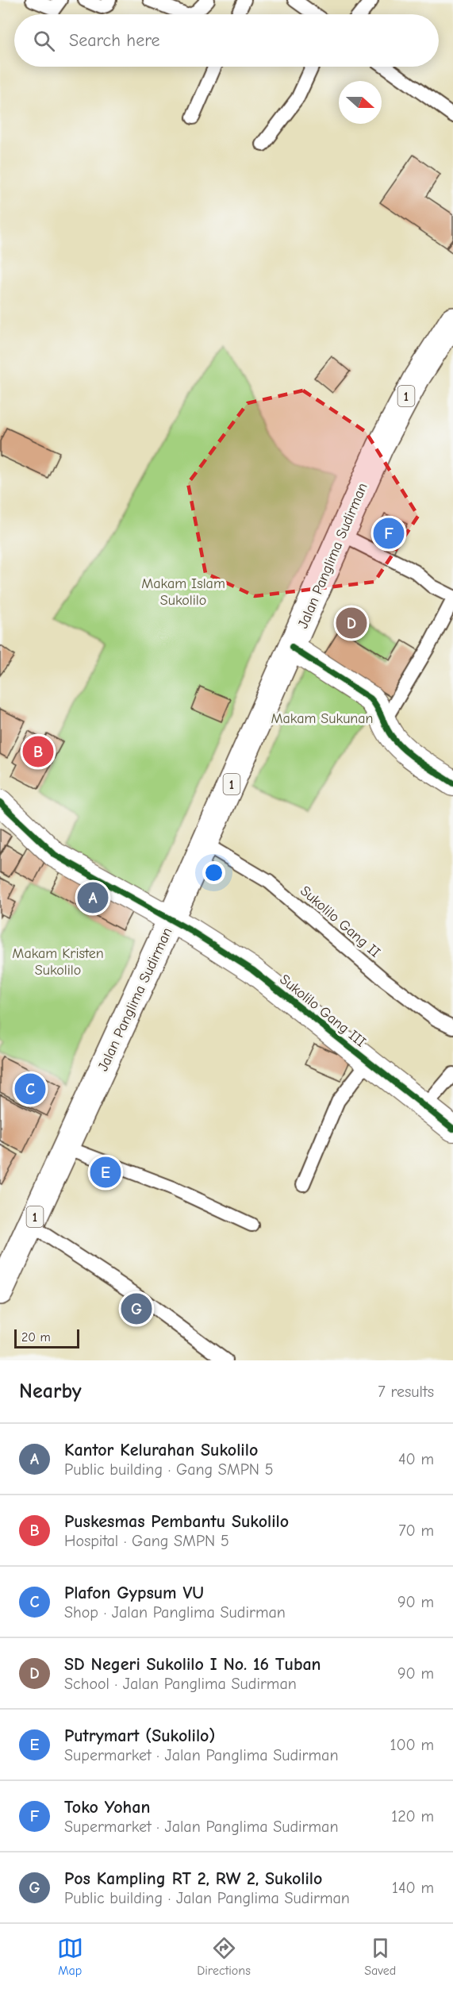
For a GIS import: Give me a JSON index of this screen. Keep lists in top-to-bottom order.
{
  "streets": {
    "highway": ["1", "Jalan Panglima Sudirman"],
    "street": ["Sukolilo Gang III"],
    "lane": ["Sukolilo Gang II"]
  },
  "crossings": [
    ["Jalan Panglima Sudirman", "Sukolilo Gang II"],
    ["Jalan Panglima Sudirman", "Sukolilo Gang III"]
  ],
  "parks": ["Makam Islam Sukolilo", "Makam Sukunan", "Makam Kristen Sukolilo"],
  "scale_bar": "20 m",
  "north": "right",
  "page": {
    "search": "Search here",
    "pins": [
      "F",
      "D",
      "B",
      "A",
      "C",
      "E",
      "G"
    ],
    "scale": "20 m",
    "heading": ["Nearby", "7 results"],
    "list": [
      {
        "mark": "A",
        "name": "Kantor Kelurahan Sukolilo",
        "note": "Public building · Gang SMPN 5",
        "value": "40 m"
      },
      {
        "mark": "B",
        "name": "Puskesmas Pembantu Sukolilo",
        "note": "Hospital · Gang SMPN 5",
        "value": "70 m"
      },
      {
        "mark": "C",
        "name": "Plafon Gypsum VU",
        "note": "Shop · Jalan Panglima Sudirman",
        "value": "90 m"
      },
      {
        "mark": "D",
        "name": "SD Negeri Sukolilo I No. 16 Tuban",
        "note": "School · Jalan Panglima Sudirman",
        "value": "90 m"
      },
      {
        "mark": "E",
        "name": "Putrymart (Sukolilo)",
        "note": "Supermarket · Jalan Panglima Sudirman",
        "value": "100 m"
      },
      {
        "mark": "F",
        "name": "Toko Yohan",
        "note": "Supermarket · Jalan Panglima Sudirman",
        "value": "120 m"
      },
      {
        "mark": "G",
        "name": "Pos Kampling RT 2, RW 2, Sukolilo",
        "note": "Public building · Jalan Panglima Sudirman",
        "value": "140 m"
      }
    ],
    "nav": ["Map", "Directions", "Saved"]
  }
}
